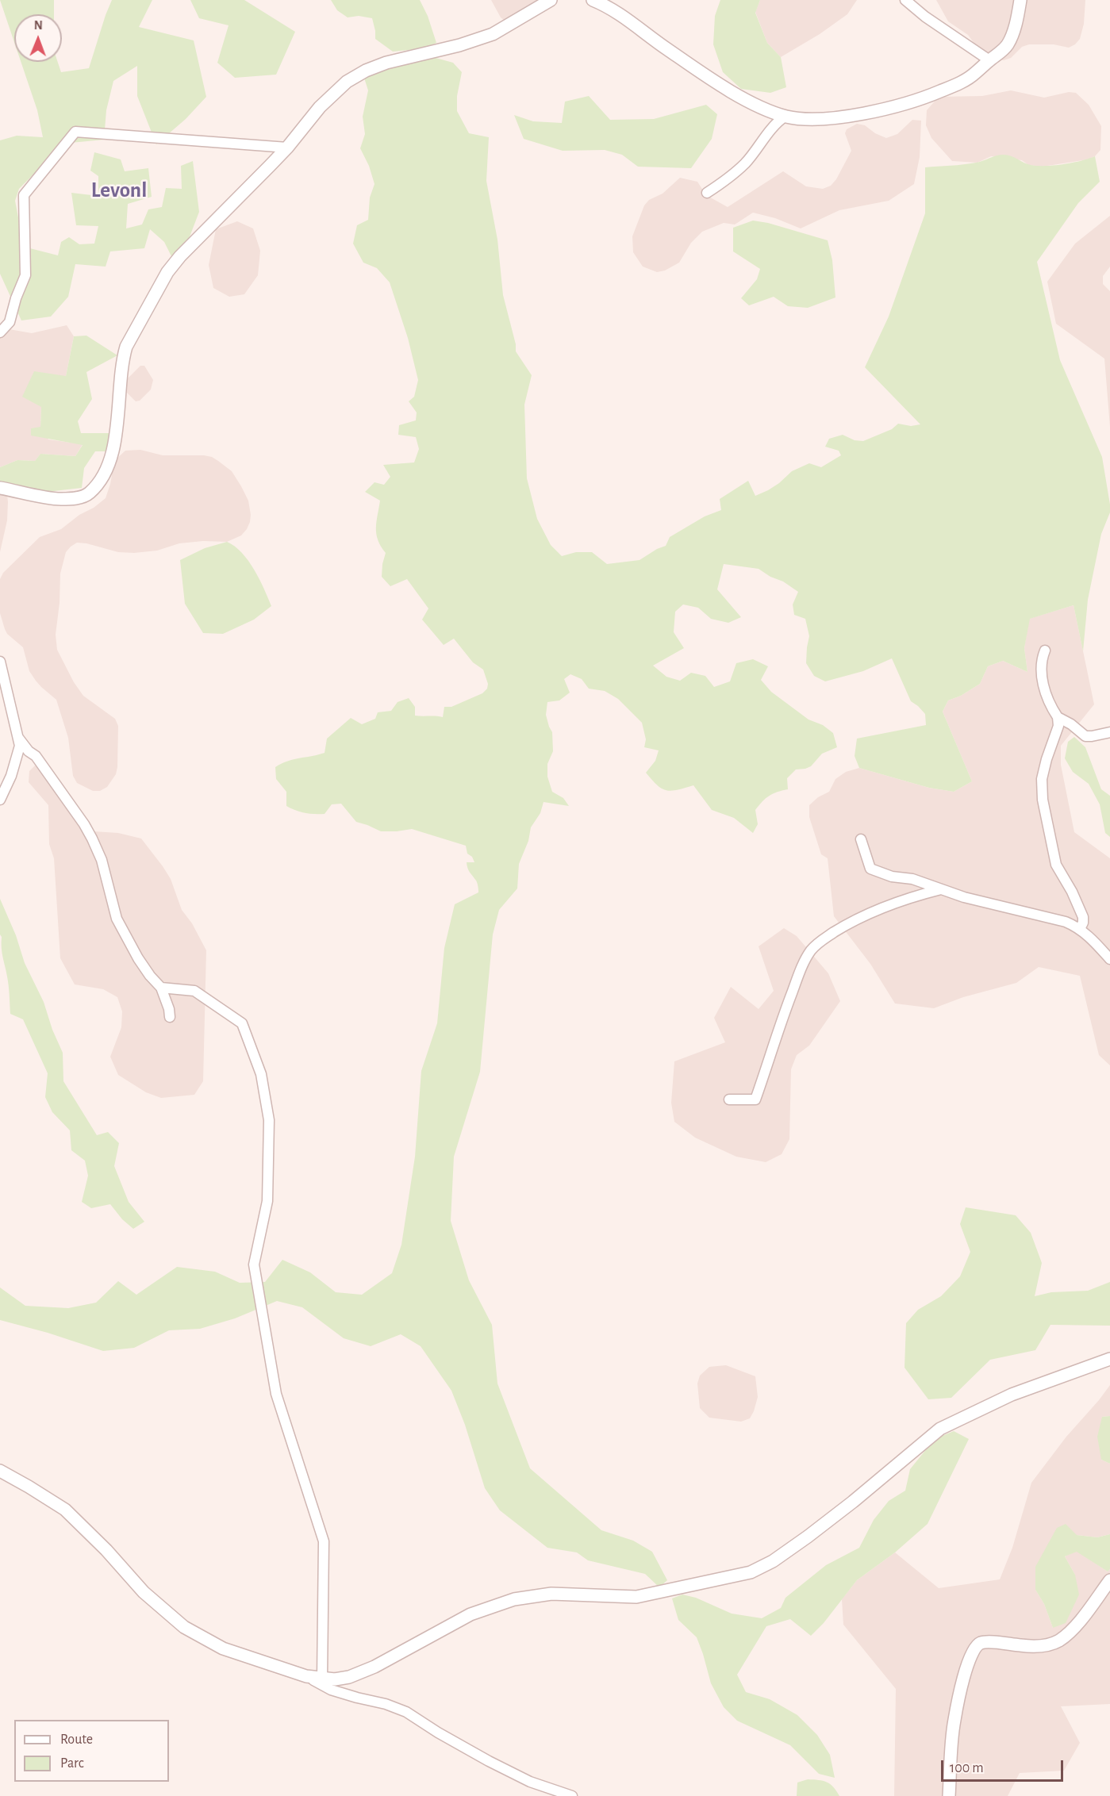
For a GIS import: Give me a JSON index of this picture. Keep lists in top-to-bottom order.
{
  "districts": ["Levonl"],
  "legend": ["Route", "Parc"],
  "scale_bar": "100 m",
  "north": "top"
}
